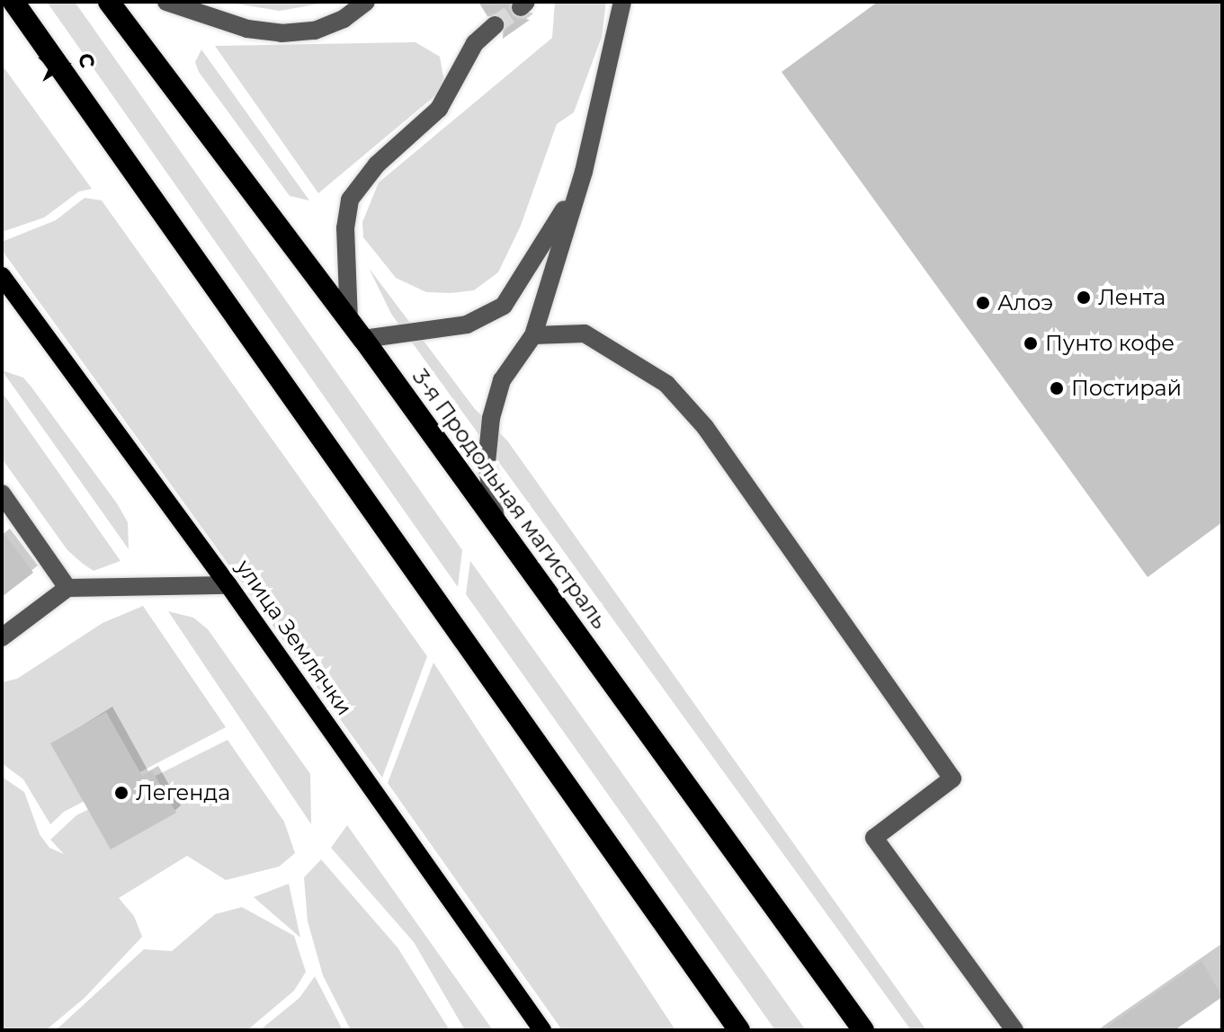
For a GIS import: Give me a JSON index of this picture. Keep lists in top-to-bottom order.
{
  "streets": {
    "highway": ["3-я Продольная магистраль"],
    "main road": ["улица Землячки"]
  },
  "places": [
    "Лента",
    "Алоэ",
    "Пунто кофе",
    "Постирай",
    "Легенда"
  ],
  "north": "right"
}
